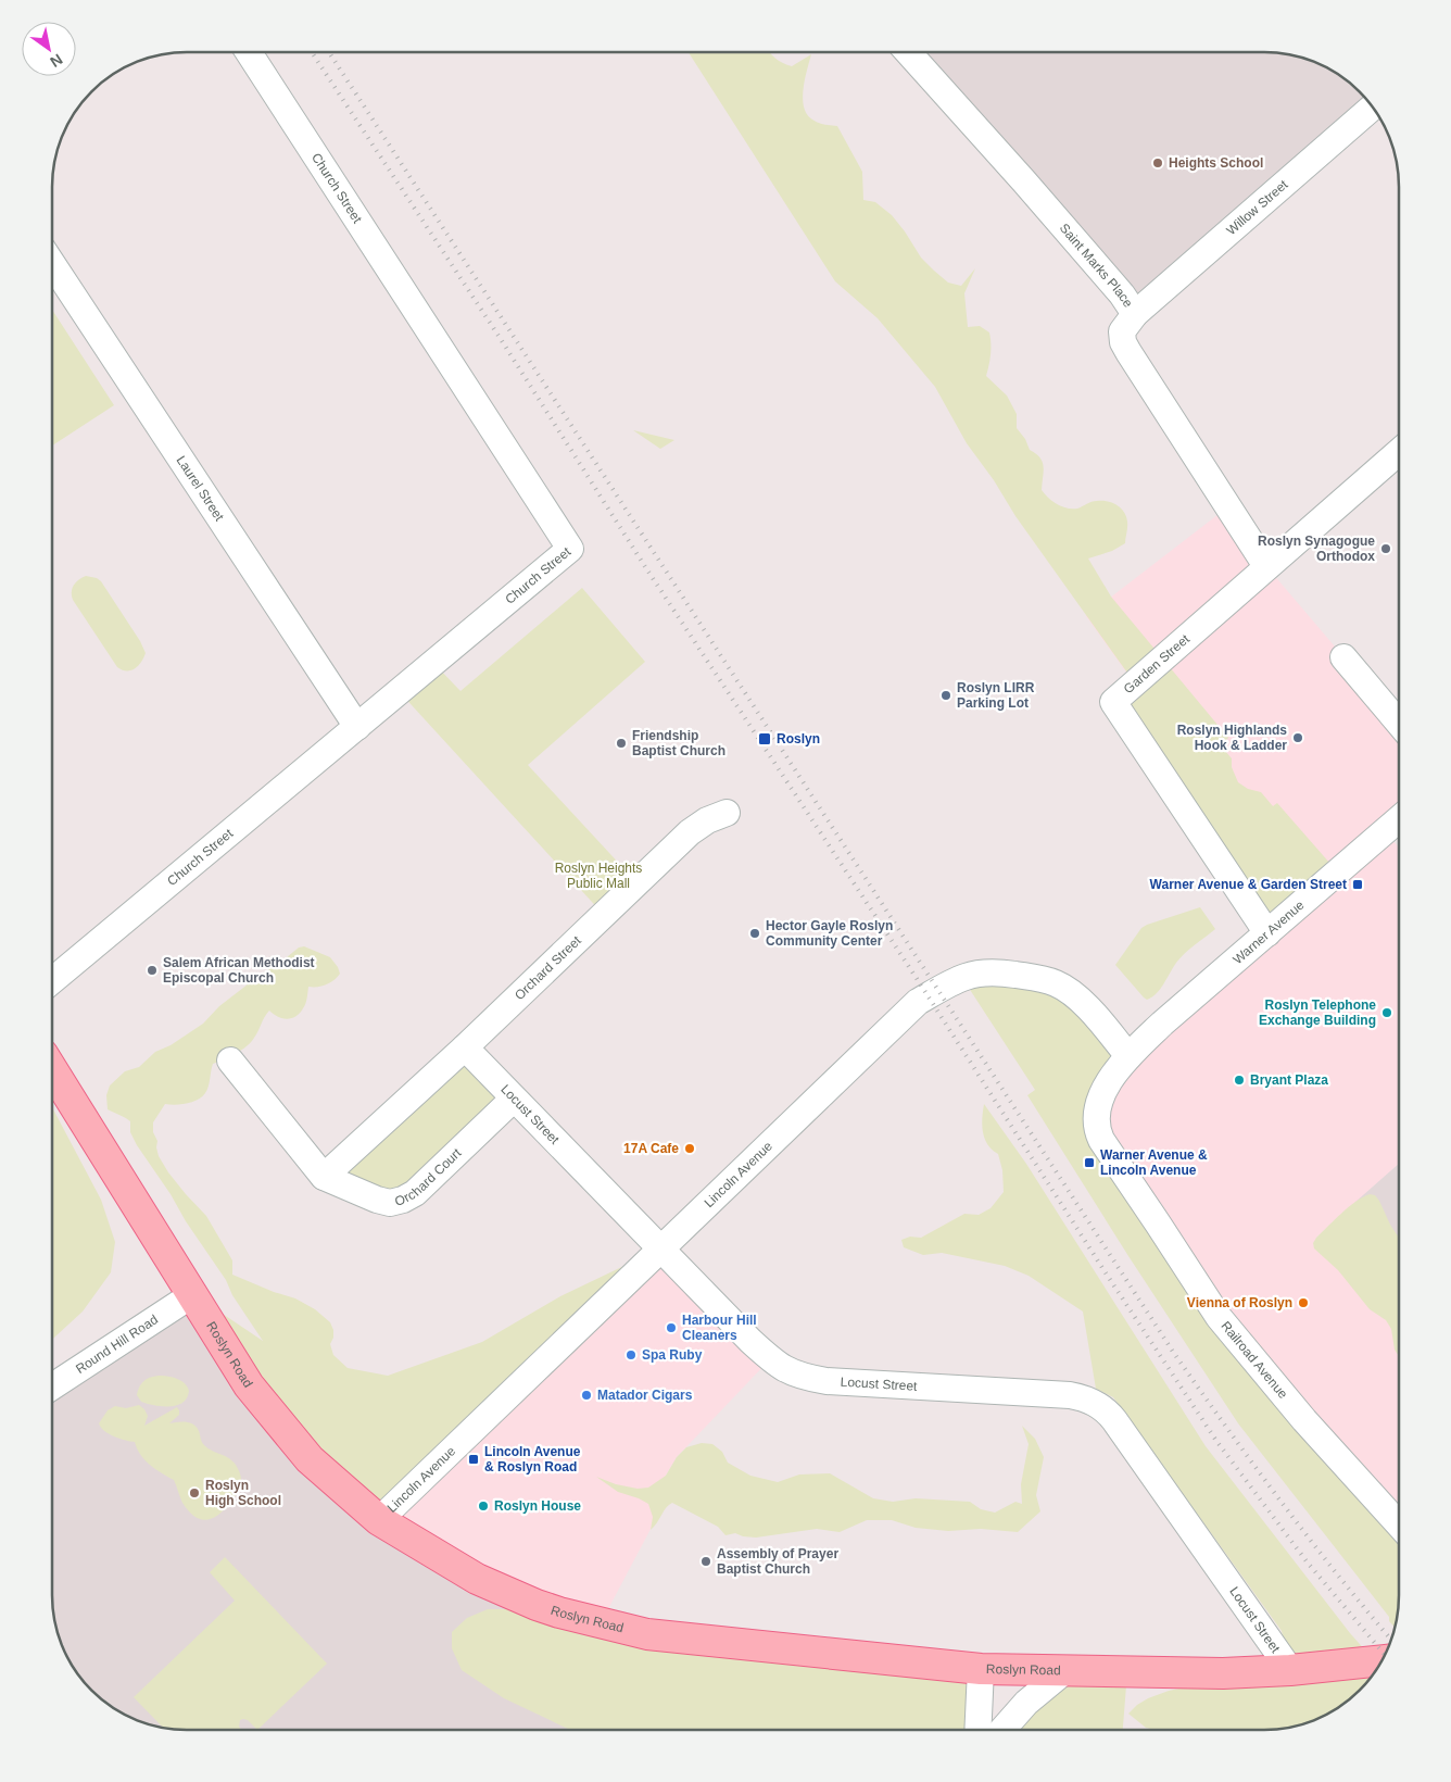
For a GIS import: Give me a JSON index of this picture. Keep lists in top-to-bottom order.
{
  "streets": {
    "main road": ["Roslyn Road"],
    "street": [
      "Church Street",
      "Willow Street",
      "Saint Marks Place",
      "Laurel Street",
      "Garden Street",
      "Warner Avenue",
      "Orchard Street",
      "Locust Street",
      "Orchard Court",
      "Lincoln Avenue",
      "Round Hill Road",
      "Railroad Avenue"
    ]
  },
  "crossings": [
    ["Church Street", "Laurel Street"],
    ["Willow Street", "Saint Marks Place"],
    ["Saint Marks Place", "Garden Street"],
    ["Garden Street", "Warner Avenue"],
    ["Warner Avenue", "Lincoln Avenue"],
    ["Warner Avenue", "Railroad Avenue"],
    ["Orchard Street", "Locust Street"],
    ["Orchard Street", "Orchard Court"],
    ["Locust Street", "Orchard Court"],
    ["Locust Street", "Lincoln Avenue"],
    ["Locust Street", "Roslyn Road"],
    ["Lincoln Avenue", "Roslyn Road"],
    ["Lincoln Avenue", "Railroad Avenue"],
    ["Round Hill Road", "Roslyn Road"]
  ],
  "parks": ["Roslyn Heights Public Mall"],
  "places": {
    "other": [
      "Heights School",
      "Roslyn Synagogue Orthodox",
      "Roslyn LIRR Parking Lot",
      "Roslyn Highlands Hook & Ladder",
      "Friendship Baptist Church",
      "Hector Gayle Roslyn Community Center",
      "Salem African Methodist Episcopal Church",
      "Roslyn Telephone Exchange Building",
      "Bryant Plaza",
      "17A Cafe",
      "Vienna of Roslyn",
      "Harbour Hill Cleaners",
      "Spa Ruby",
      "Matador Cigars",
      "Roslyn High School",
      "Roslyn House",
      "Assembly of Prayer Baptist Church"
    ],
    "transit": [
      "Roslyn",
      "Warner Avenue & Garden Street",
      "Warner Avenue & Lincoln Avenue",
      "Lincoln Avenue & Roslyn Road"
    ]
  },
  "north": "bottom right"
}
